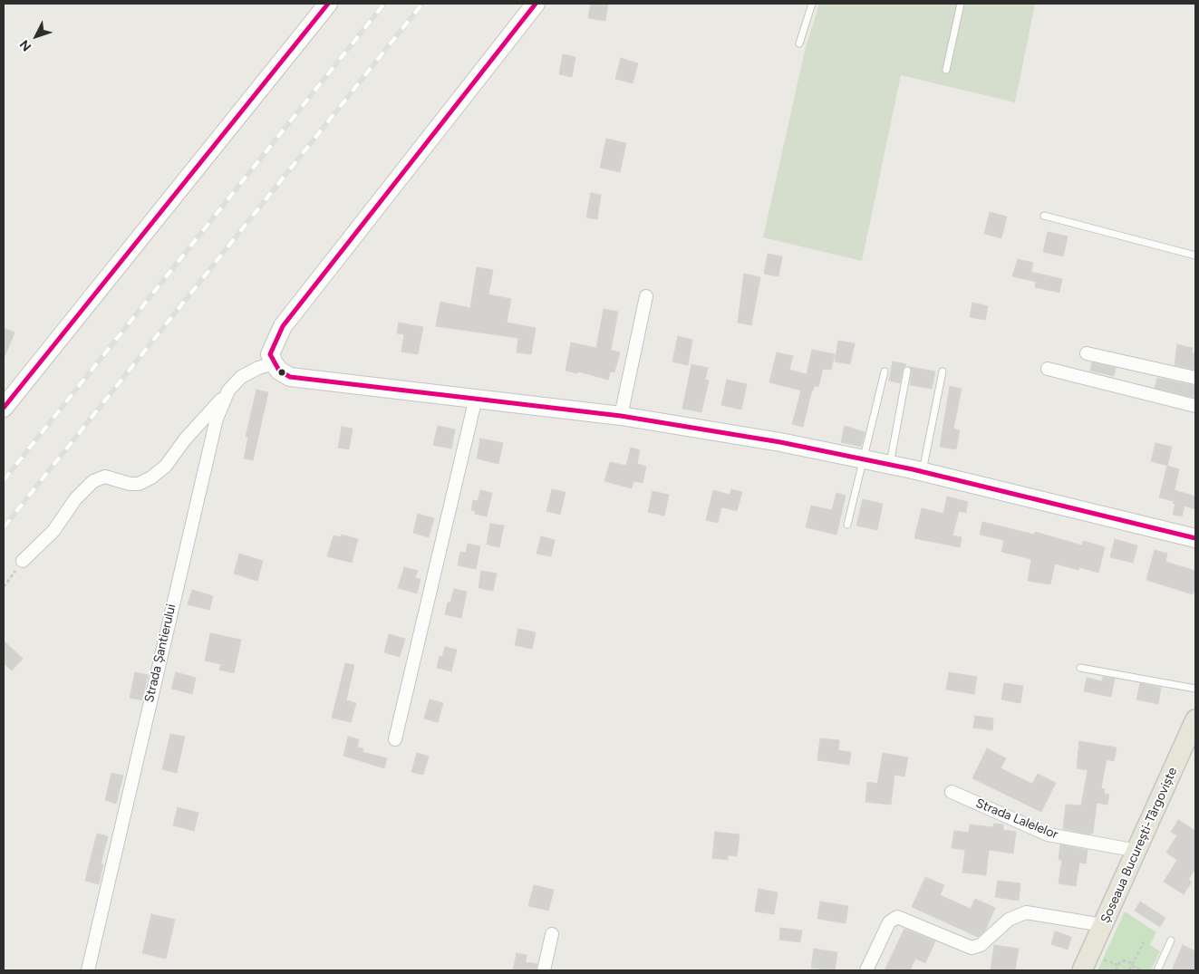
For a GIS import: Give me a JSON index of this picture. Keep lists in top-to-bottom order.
{
  "streets": {
    "main road": ["Șoseaua București-Târgoviște"],
    "street": ["Strada Șantierului", "Strada Lalelelor"]
  },
  "crossings": [
    ["Strada Lalelelor", "Șoseaua București-Târgoviște"]
  ],
  "north": "bottom left"
}
